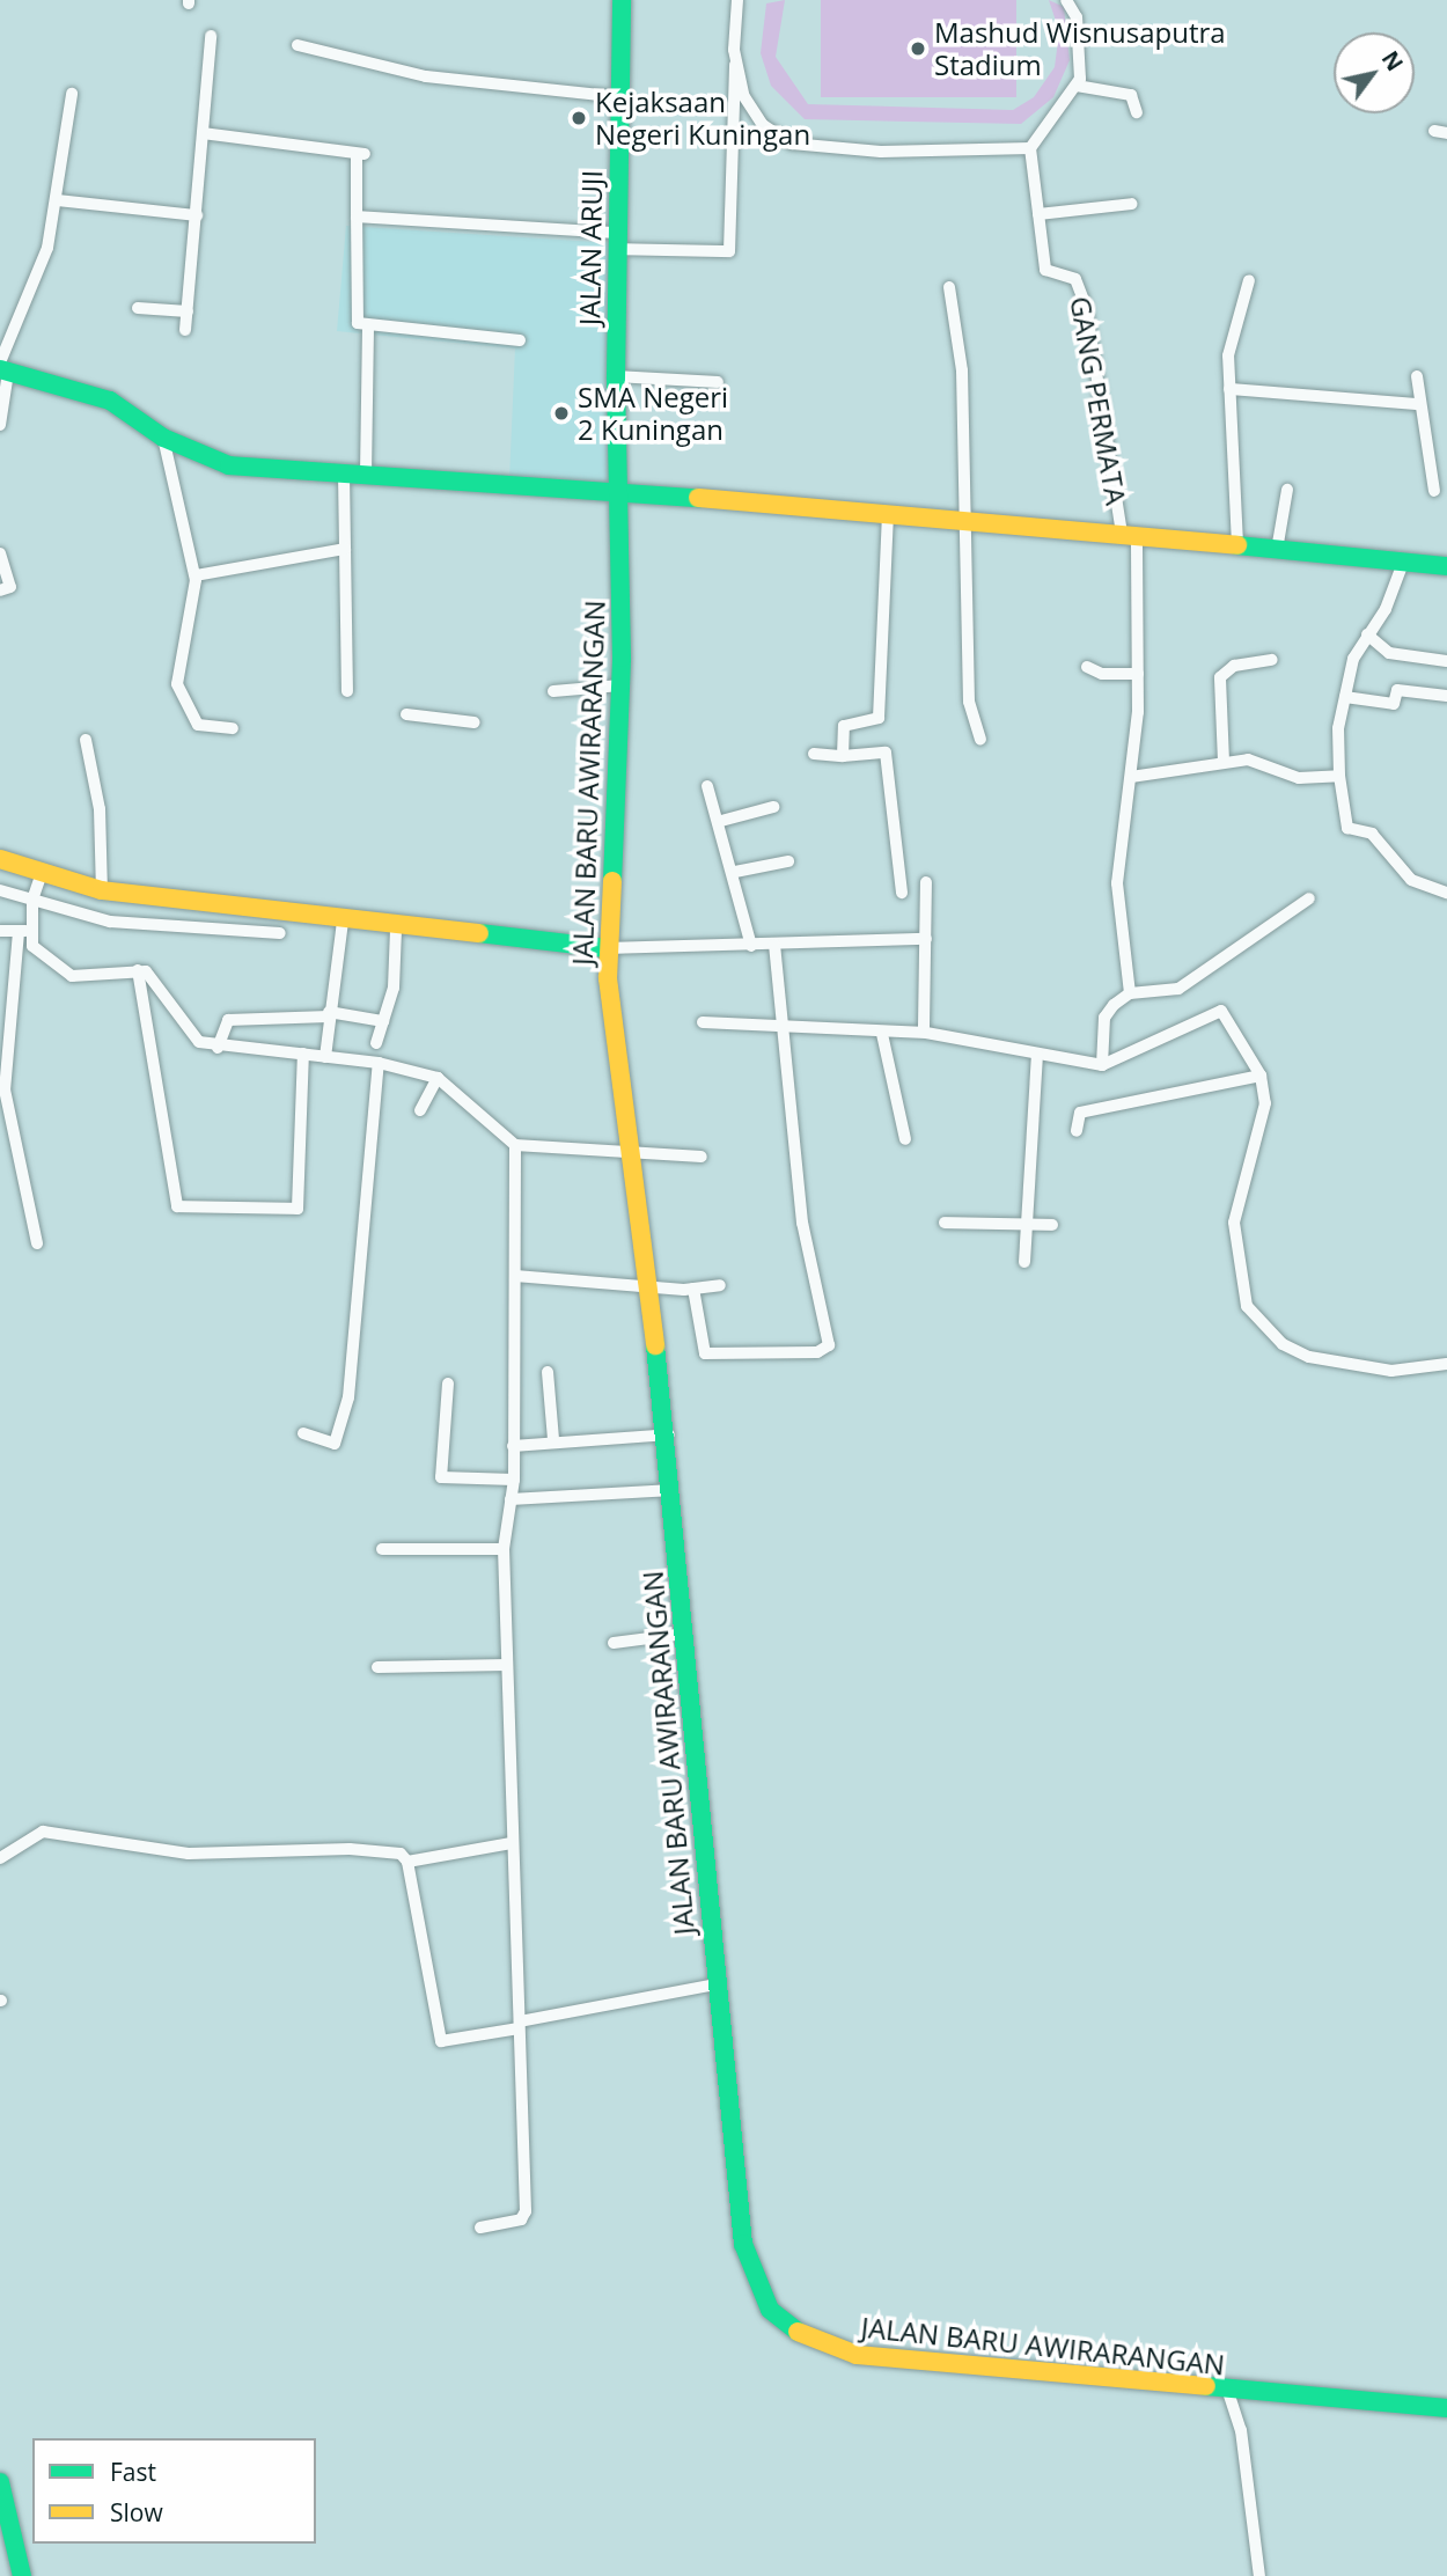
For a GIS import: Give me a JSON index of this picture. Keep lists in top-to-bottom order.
{
  "streets": {
    "street": ["JALAN ARUJI", "GANG PERMATA", "JALAN BARU AWIRARANGAN"]
  },
  "crossings": [
    ["JALAN ARUJI", "JALAN BARU AWIRARANGAN"]
  ],
  "places": ["Mashud Wisnusaputra Stadium", "Kejaksaan Negeri Kuningan", "SMA Negeri 2 Kuningan"],
  "legend": ["Fast", "Slow"],
  "north": "top right"
}
